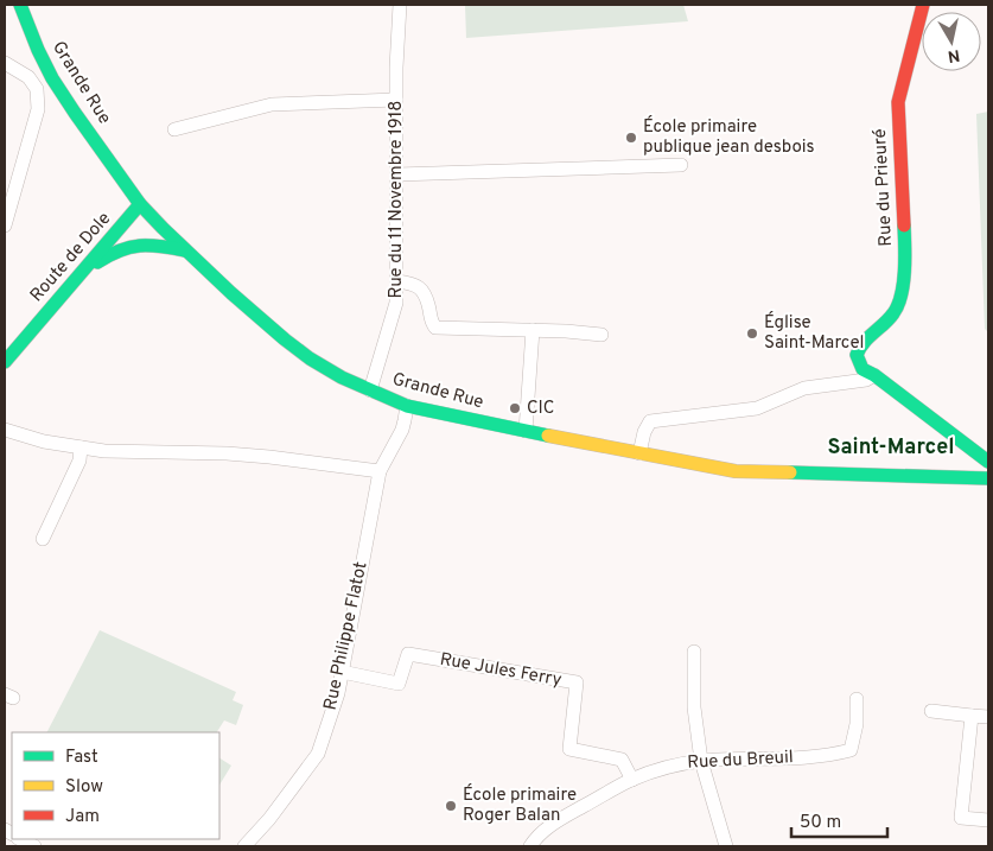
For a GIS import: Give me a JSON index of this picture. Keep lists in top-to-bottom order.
{
  "streets": {
    "main road": ["Grande Rue", "Rue du Prieuré", "Route de Dole"],
    "street": [
      "Rue du 11 Novembre 1918",
      "Rue Philippe Flatot",
      "Rue Jules Ferry",
      "Rue du Breuil"
    ]
  },
  "crossings": [
    ["Grande Rue", "Rue du 11 Novembre 1918"],
    ["Grande Rue", "Route de Dole"],
    ["Grande Rue", "Rue Philippe Flatot"],
    ["Rue Philippe Flatot", "Rue Jules Ferry"],
    ["Rue Jules Ferry", "Rue du Breuil"]
  ],
  "districts": ["Saint-Marcel"],
  "places": [
    "École primaire publique jean desbois",
    "Église Saint-Marcel",
    "CIC",
    "École primaire Roger Balan"
  ],
  "legend": ["Fast", "Slow", "Jam"],
  "scale_bar": "50 m",
  "north": "bottom"
}
